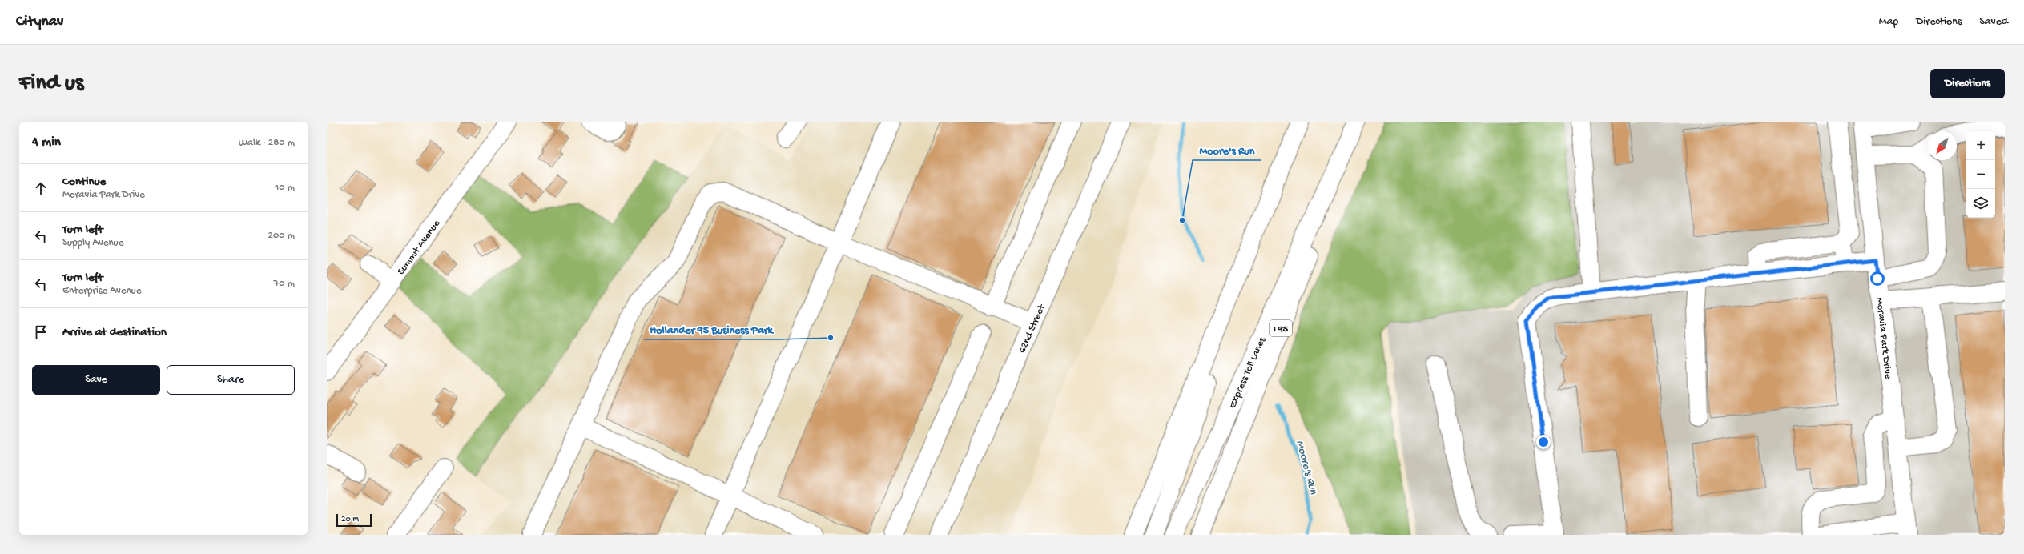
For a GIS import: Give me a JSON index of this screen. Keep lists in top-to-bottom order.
{
  "streets": {
    "main road": [
      "Summit Avenue",
      "62nd Street",
      "I 95",
      "Moravia Park Drive",
      "Express Toll Lanes"
    ]
  },
  "water": ["Moore's Run"],
  "places": ["Moore's Run", "Hollander 95 Business Park"],
  "scale_bar": "20 m",
  "north": "bottom left",
  "page": {
    "header": "Citynav",
    "nav": ["Map", "Directions", "Saved"],
    "buttons": [
      "Directions",
      ["Save", "Share"]
    ],
    "title": "Find us",
    "heading": ["4 min", "Walk · 280 m"],
    "map_buttons": ["+", "−"],
    "list": [
      ["Continue", "Moravia Park Drive", "10 m"],
      ["Turn left", "Supply Avenue", "200 m"],
      ["Turn left", "Enterprise Avenue", "70 m"],
      "Arrive at destination"
    ],
    "scale": "20 m"
  }
}
